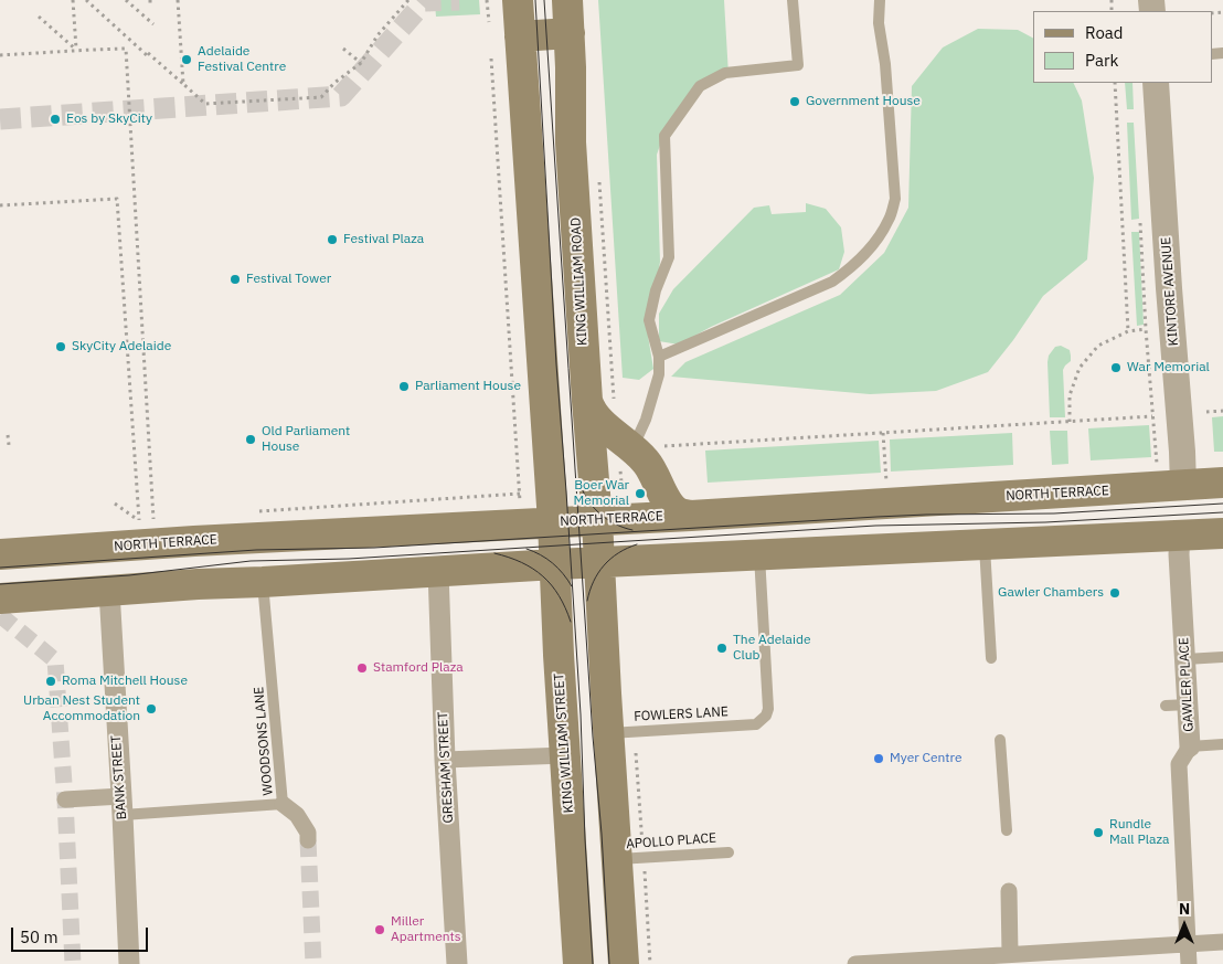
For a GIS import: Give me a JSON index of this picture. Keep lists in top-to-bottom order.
{
  "streets": {
    "main road": [
      "KING WILLIAM ROAD",
      "KINTORE AVENUE",
      "NORTH TERRACE",
      "KING WILLIAM STREET"
    ],
    "street": ["GAWLER PLACE", "GRESHAM STREET", "BANK STREET"],
    "lane": ["FOWLERS LANE", "WOODSONS LANE", "APOLLO PLACE"]
  },
  "crossings": [
    ["KING WILLIAM ROAD", "NORTH TERRACE"],
    ["KINTORE AVENUE", "NORTH TERRACE"],
    ["KINTORE AVENUE", "GAWLER PLACE"],
    ["NORTH TERRACE", "KING WILLIAM STREET"],
    ["WOODSONS LANE", "BANK STREET"]
  ],
  "places": [
    "Adelaide Festival Centre",
    "Government House",
    "Eos by SkyCity",
    "Festival Plaza",
    "Festival Tower",
    "SkyCity Adelaide",
    "War Memorial",
    "Parliament House",
    "Old Parliament House",
    "Boer War Memorial",
    "Gawler Chambers",
    "The Adelaide Club",
    "Stamford Plaza",
    "Roma Mitchell House",
    "Urban Nest Student Accommodation",
    "Myer Centre",
    "Rundle Mall Plaza",
    "Miller Apartments"
  ],
  "legend": ["Road", "Park"],
  "scale_bar": "50 m",
  "north": "top"
}
